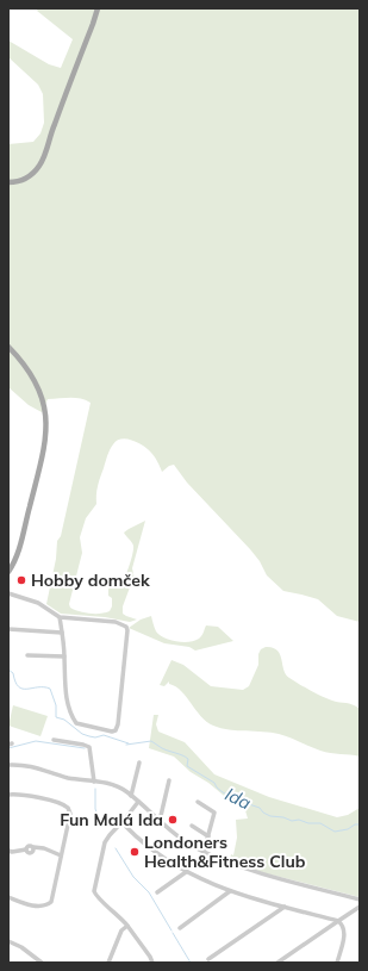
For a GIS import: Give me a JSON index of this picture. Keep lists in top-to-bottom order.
{
  "water": ["Ida"],
  "places": ["Hobby domček", "Fun Malá Ida", "Londoners Health&Fitness Club"]
}
